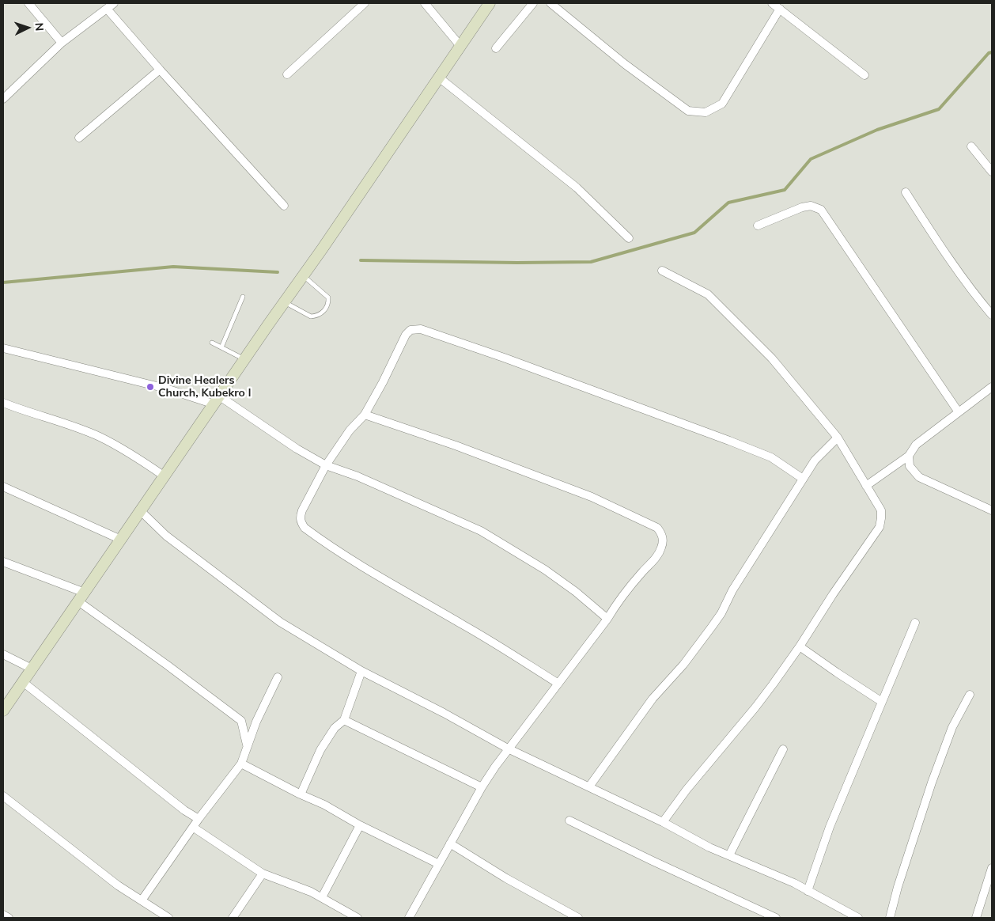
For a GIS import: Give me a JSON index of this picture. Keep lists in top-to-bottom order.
{
  "places": ["Divine Healers Church, Kubekro l"],
  "north": "right"
}
